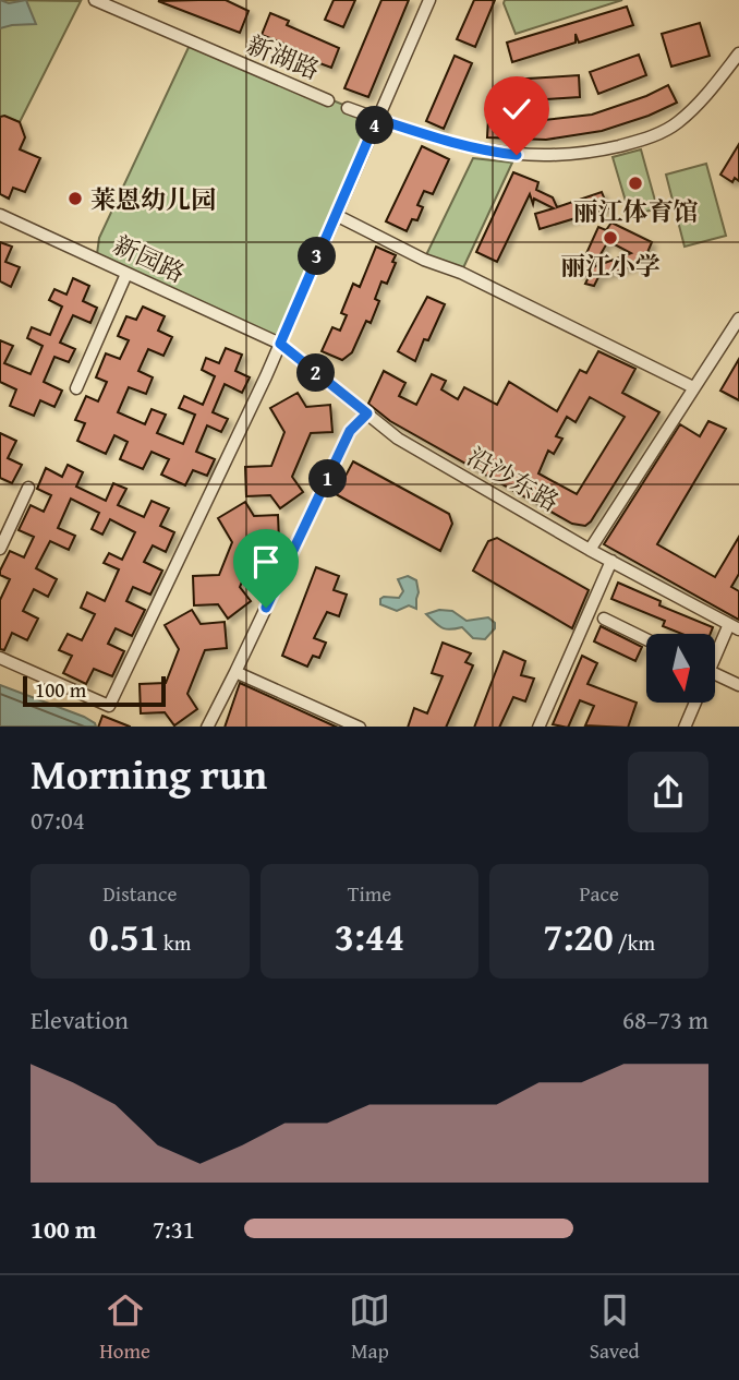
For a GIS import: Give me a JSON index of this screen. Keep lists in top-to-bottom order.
{
  "streets": {
    "street": ["新湖路", "新园路", "沿沙东路"]
  },
  "crossings": [
    ["新园路", "沿沙东路"]
  ],
  "places": ["丽江体育馆", "莱恩幼儿园", "丽江小学"],
  "scale_bar": "100 m",
  "north": "bottom",
  "page": {
    "pins": [
      "4",
      "3",
      "2",
      "1"
    ],
    "scale": "100 m",
    "heading": ["Morning run", "07:04"],
    "stats": [
      ["Distance", "0.51 km"],
      ["Time", "3:44"],
      ["Pace", "7:20 /km"]
    ],
    "chart": ["Elevation", "68–73 m"],
    "list": [
      {
        "name": "100 m",
        "note": "7:31"
      }
    ],
    "tabs": ["Home", "Map", "Saved"]
  }
}
